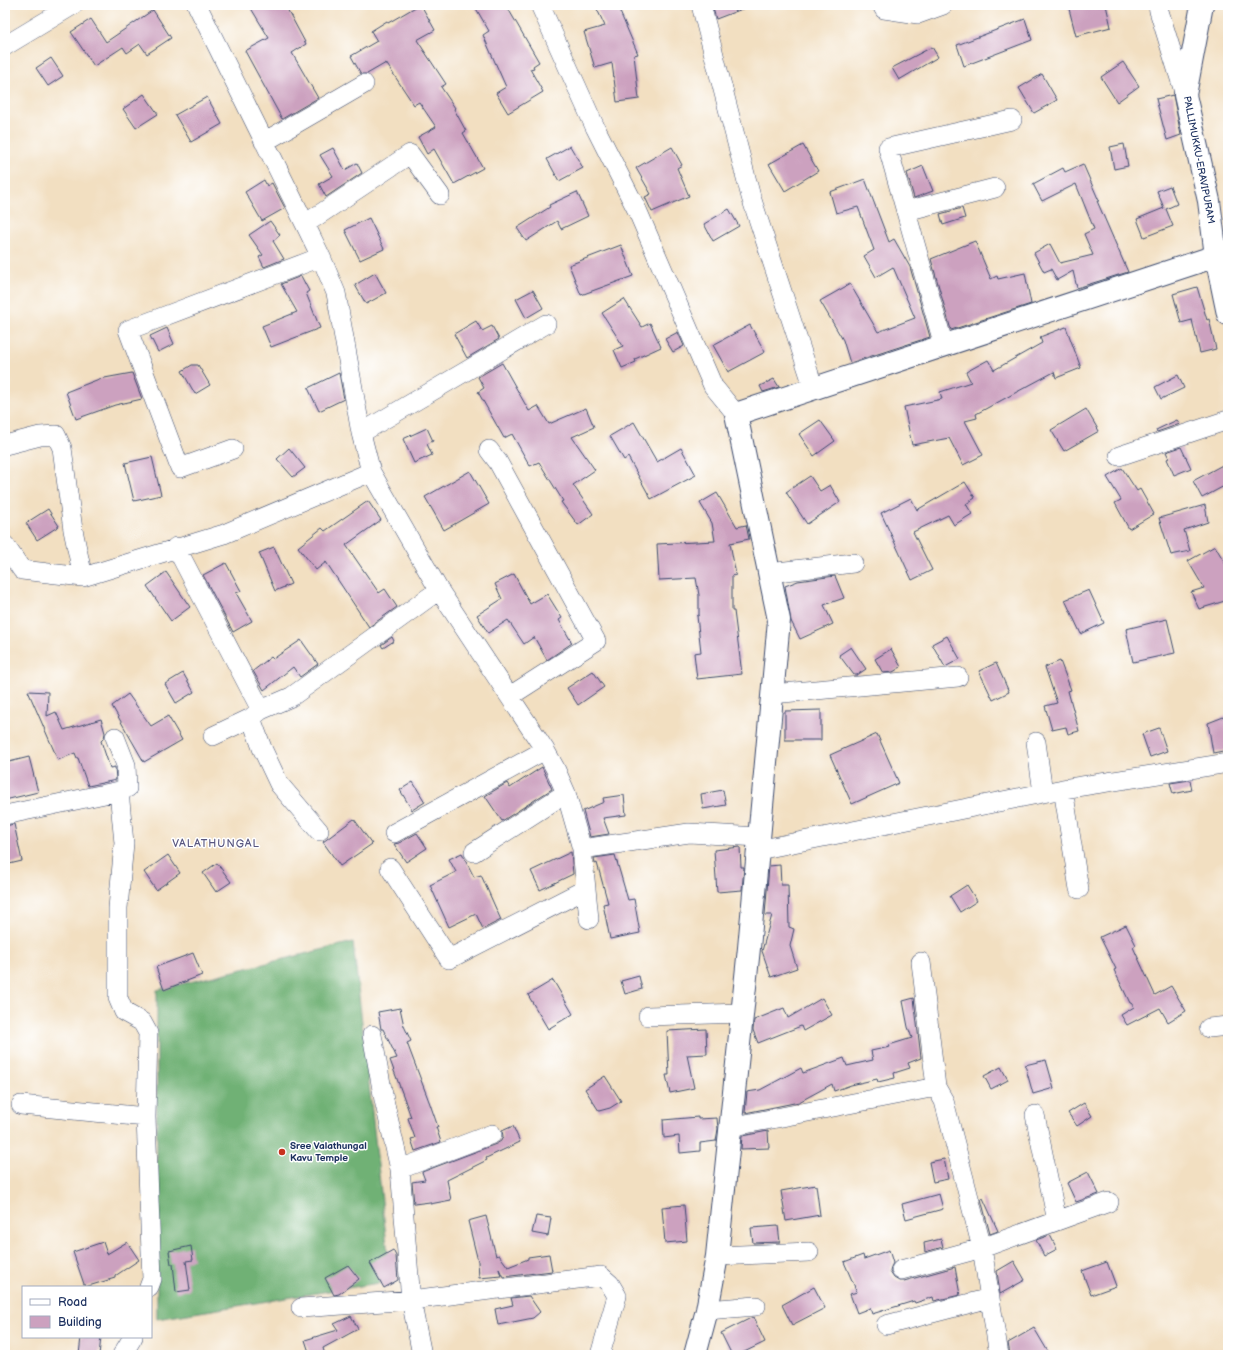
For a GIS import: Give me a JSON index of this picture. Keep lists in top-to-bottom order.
{
  "streets": {
    "street": ["PALLIMUKKU-ERAVIPURAM"]
  },
  "districts": ["VALATHUNGAL"],
  "places": ["Sree Valathungal Kavu Temple"],
  "legend": ["Road", "Building"]
}
